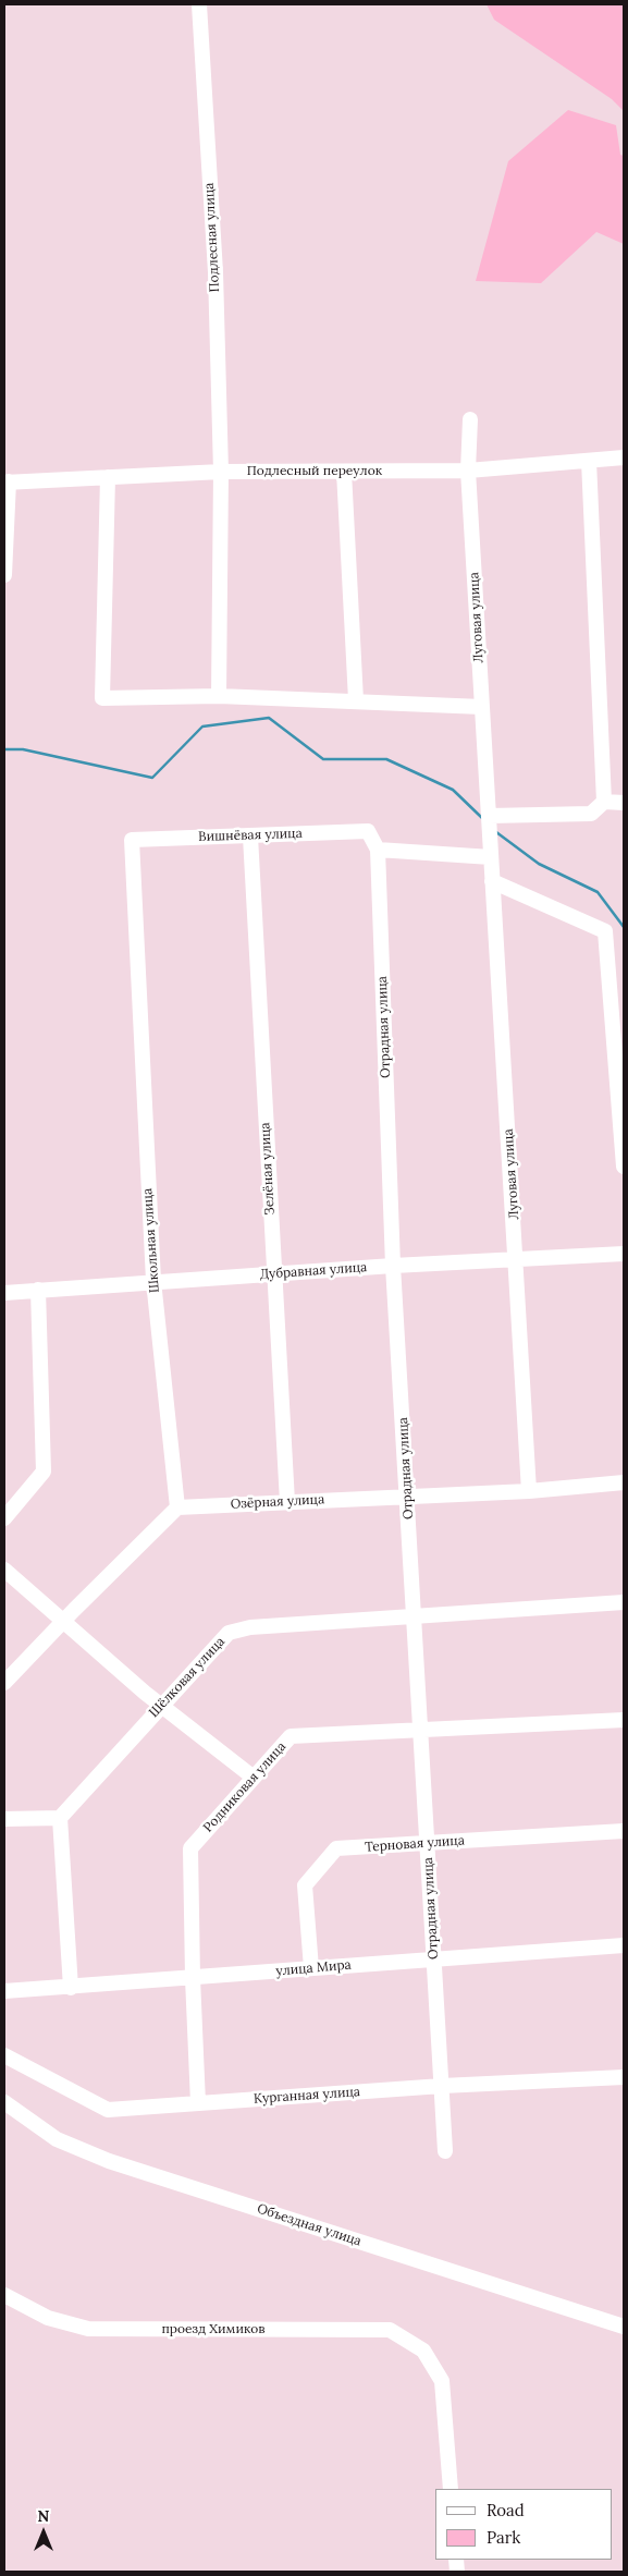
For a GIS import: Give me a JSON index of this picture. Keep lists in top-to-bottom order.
{
  "streets": {
    "street": [
      "Подлесная улица",
      "Подлесный переулок",
      "Луговая улица",
      "Вишнёвая улица",
      "Отрадная улица",
      "Зелёная улица",
      "Школьная улица",
      "Дубравная улица",
      "Озёрная улица",
      "Шёлковая улица",
      "Родниковая улица",
      "Терновая улица",
      "улица Мира",
      "Курганная улица",
      "Объездная улица",
      "проезд Химиков"
    ]
  },
  "crossings": [
    ["Подлесная улица", "Подлесный переулок"],
    ["Подлесный переулок", "Луговая улица"],
    ["Луговая улица", "Дубравная улица"],
    ["Луговая улица", "Озёрная улица"],
    ["Вишнёвая улица", "Отрадная улица"],
    ["Вишнёвая улица", "Зелёная улица"],
    ["Вишнёвая улица", "Школьная улица"],
    ["Отрадная улица", "Дубравная улица"],
    ["Отрадная улица", "Озёрная улица"],
    ["Отрадная улица", "Шёлковая улица"],
    ["Отрадная улица", "Родниковая улица"],
    ["Отрадная улица", "Терновая улица"],
    ["Отрадная улица", "улица Мира"],
    ["Отрадная улица", "Курганная улица"],
    ["Зелёная улица", "Дубравная улица"],
    ["Зелёная улица", "Озёрная улица"],
    ["Школьная улица", "Дубравная улица"],
    ["Школьная улица", "Озёрная улица"],
    ["Родниковая улица", "улица Мира"],
    ["Родниковая улица", "Курганная улица"],
    ["Терновая улица", "улица Мира"]
  ],
  "legend": ["Road", "Park"],
  "north": "top"
}
